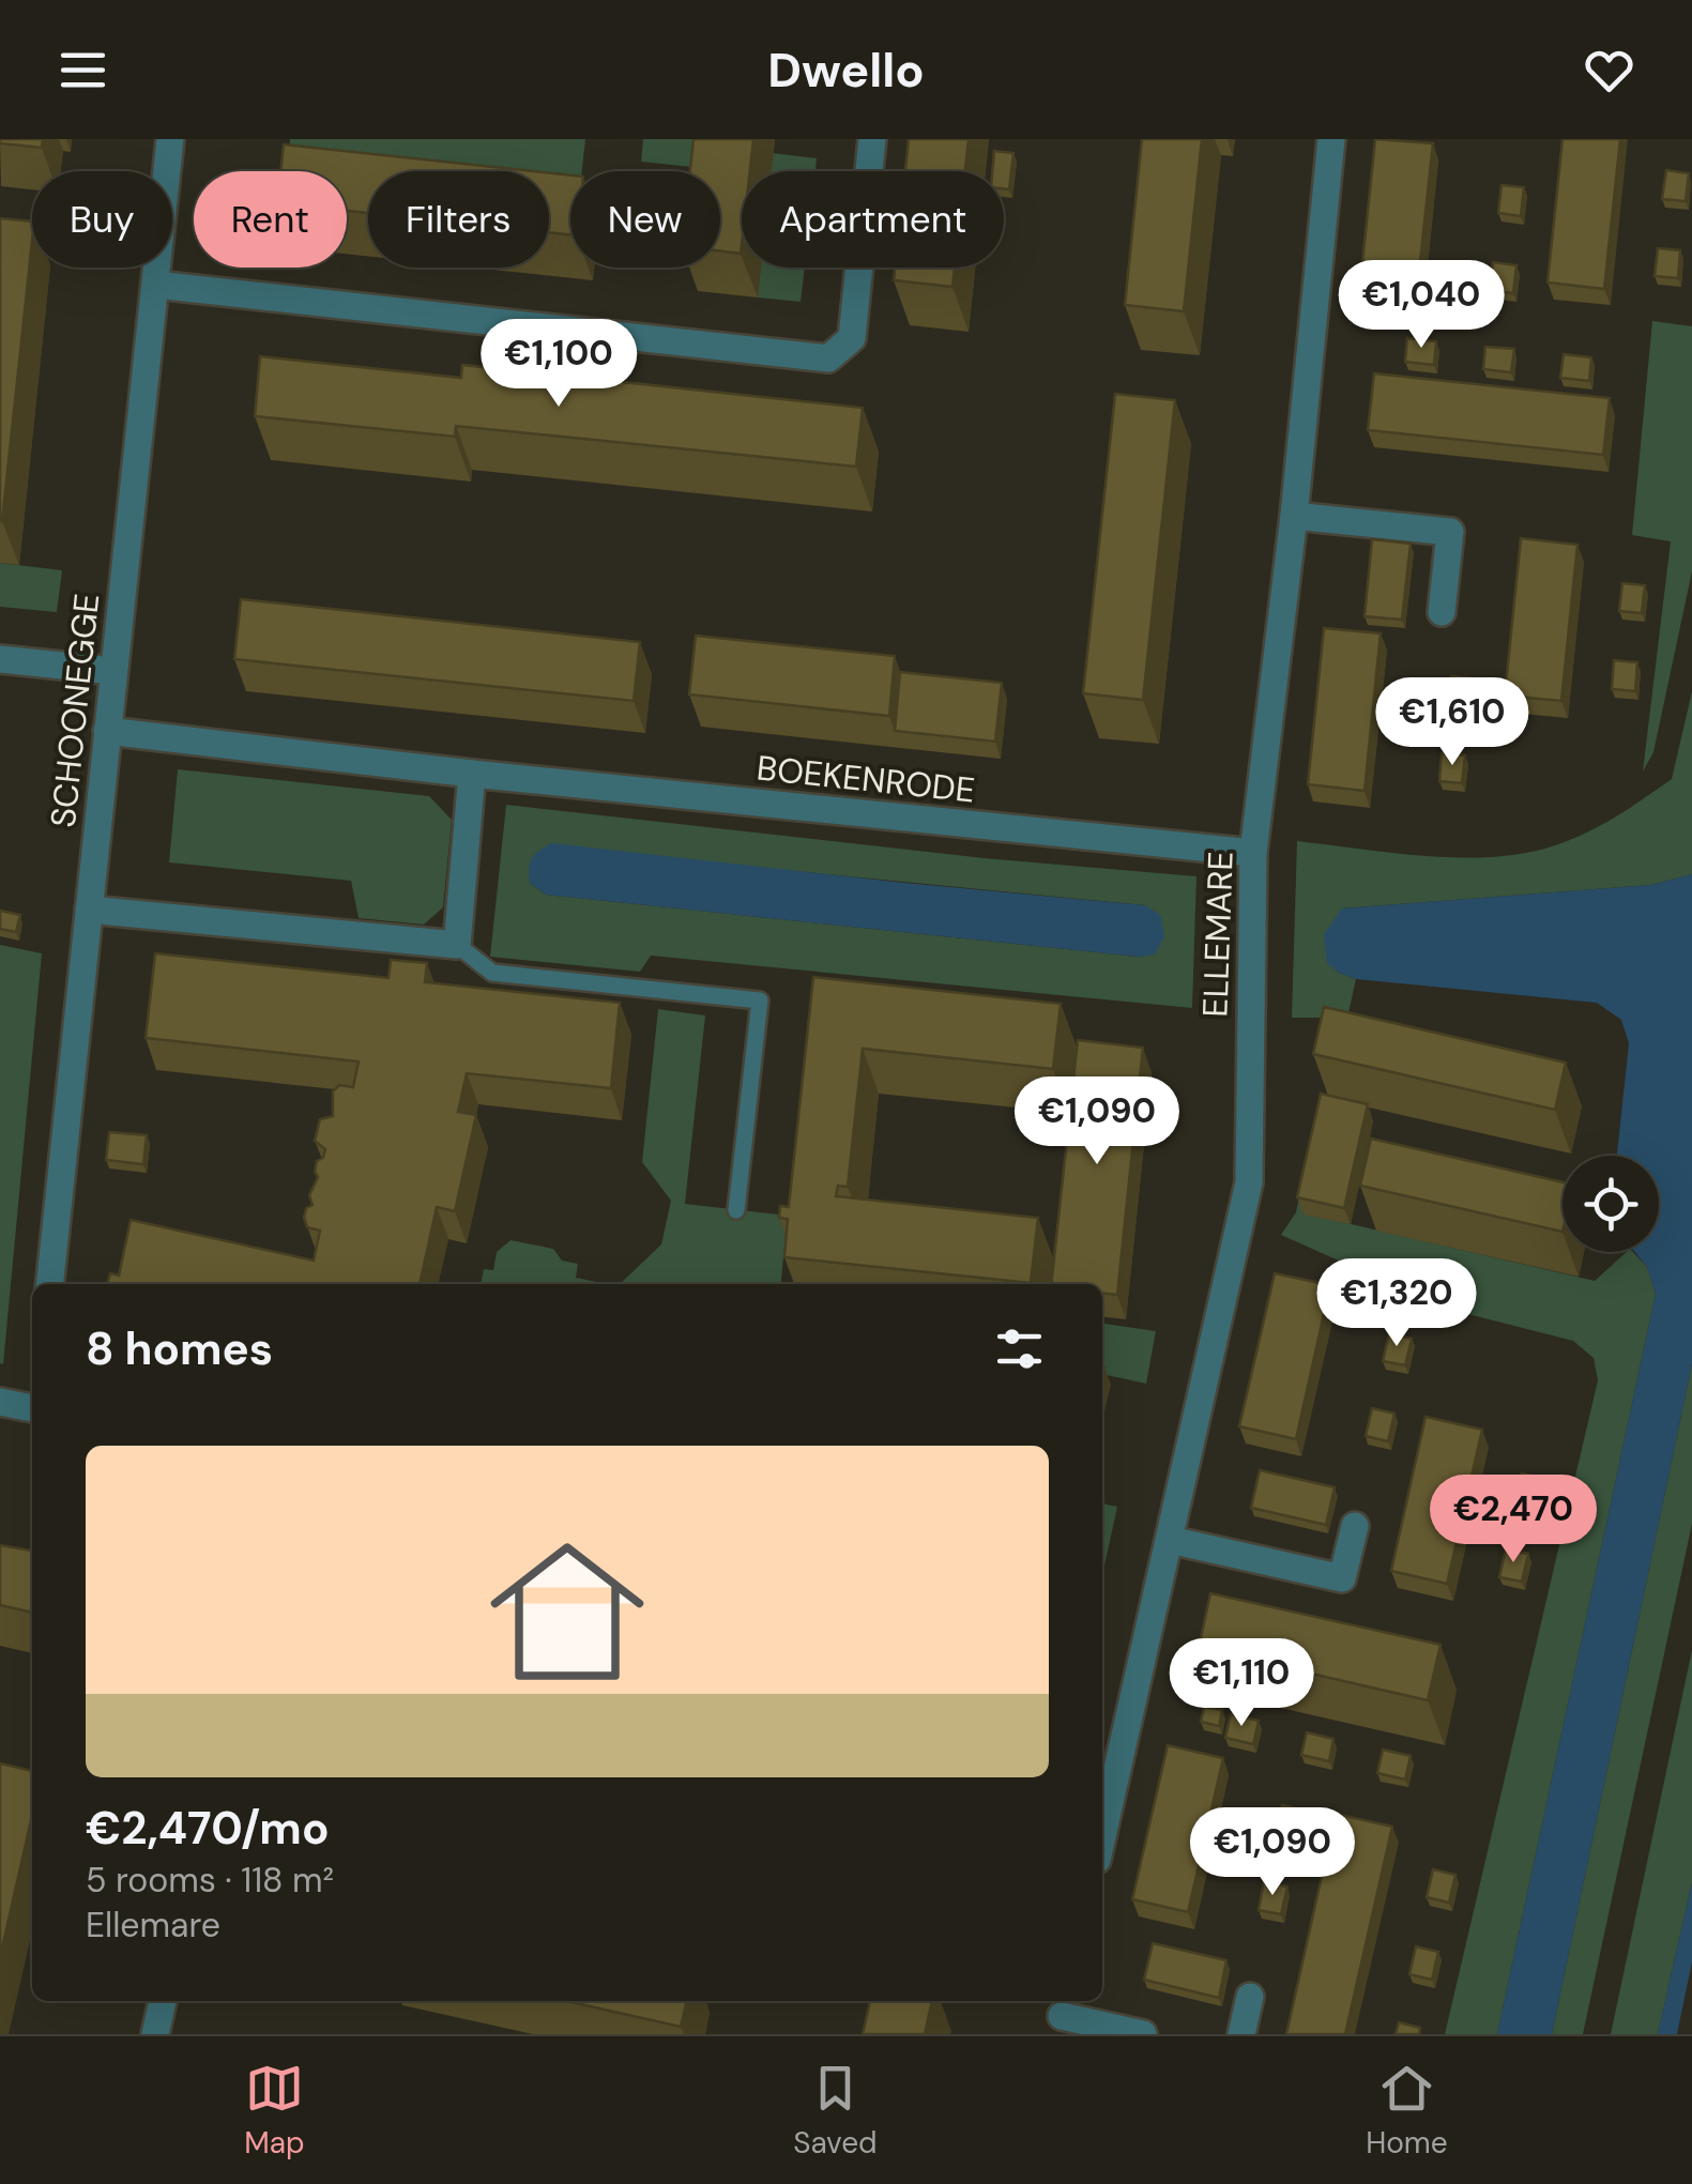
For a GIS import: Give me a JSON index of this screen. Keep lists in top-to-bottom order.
{
  "streets": {
    "street": ["SCHOONEGGE", "BOEKENRODE", "ELLEMARE"]
  },
  "crossings": [
    ["SCHOONEGGE", "BOEKENRODE"],
    ["BOEKENRODE", "ELLEMARE"]
  ],
  "page": {
    "header": "Dwello",
    "chip": [
      "Buy",
      "Rent",
      "Filters",
      "New",
      "Apartment"
    ],
    "price": [
      "€1,040",
      "€1,100",
      "€1,610",
      "€1,090",
      "€1,320",
      "€2,470",
      "€1,110",
      "€1,090"
    ],
    "heading": "8 homes",
    "list": [
      {
        "name": "€2,470/mo",
        "note": "5 rooms · 118 m² · Ellemare"
      }
    ],
    "tabs": ["Map", "Saved", "Home"]
  }
}
